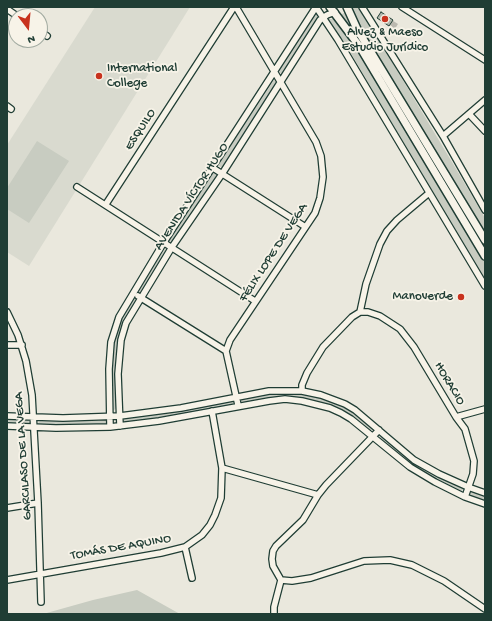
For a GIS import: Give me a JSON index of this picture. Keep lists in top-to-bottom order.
{
  "streets": {
    "street": [
      "ESQUILO",
      "AVENIDA VÍCTOR HUGO",
      "FÉLIX LOPE DE VEGA",
      "HORACIO",
      "GARCILASO DE LA VEGA",
      "TOMÁS DE AQUINO"
    ]
  },
  "crossings": [
    ["ESQUILO", "FÉLIX LOPE DE VEGA"],
    ["AVENIDA VÍCTOR HUGO", "FÉLIX LOPE DE VEGA"],
    ["GARCILASO DE LA VEGA", "TOMÁS DE AQUINO"]
  ],
  "places": ["Alvez & Maeso Estudio Jurídico", "International College", "Manoverde"],
  "north": "bottom"
}
